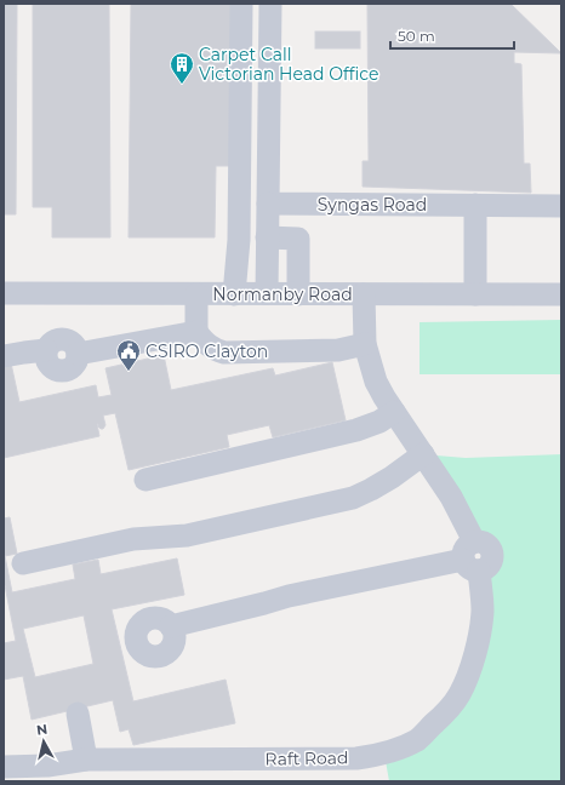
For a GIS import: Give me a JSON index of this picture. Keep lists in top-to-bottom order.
{
  "streets": {
    "street": ["Syngas Road", "Normanby Road", "Raft Road"]
  },
  "crossings": [
    ["Normanby Road", "Raft Road"]
  ],
  "places": {
    "building": ["Carpet Call Victorian Head Office"],
    "public building": ["CSIRO Clayton"]
  },
  "scale_bar": "50 m",
  "north": "top"
}
